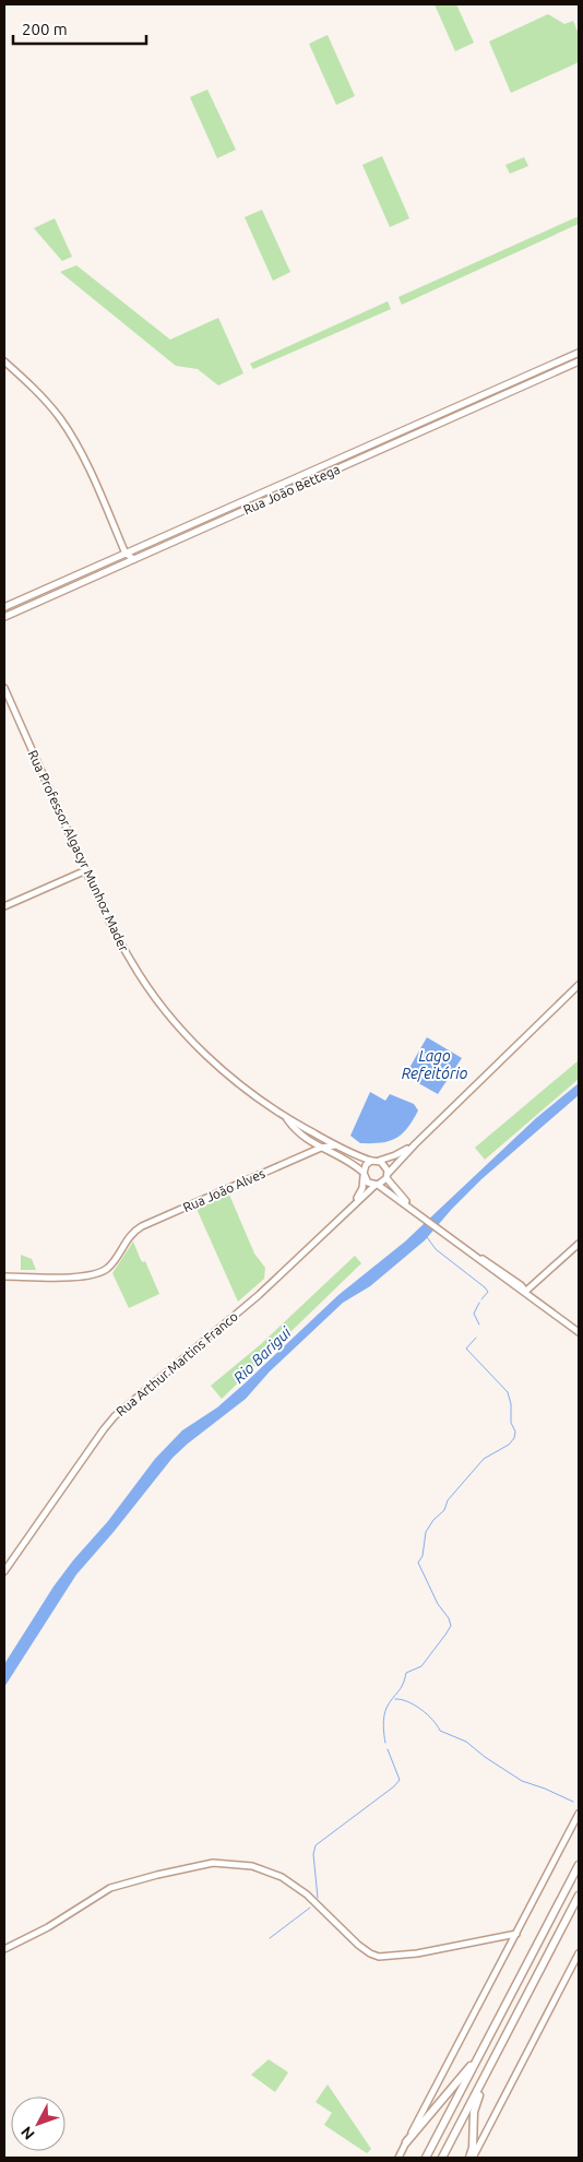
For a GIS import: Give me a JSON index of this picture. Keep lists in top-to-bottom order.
{
  "streets": {
    "main road": ["Rua João Bettega"],
    "street": ["Rua Professor Algacyr Munhoz Mader", "Rua João Alves", "Rua Arthur Martins Franco"]
  },
  "crossings": [
    ["Rua Professor Algacyr Munhoz Mader", "Rua João Alves"],
    ["Rua Professor Algacyr Munhoz Mader", "Rua Arthur Martins Franco"]
  ],
  "water": ["Lago Refeitório", "Rio Barigui"],
  "scale_bar": "200 m",
  "north": "bottom left"
}
